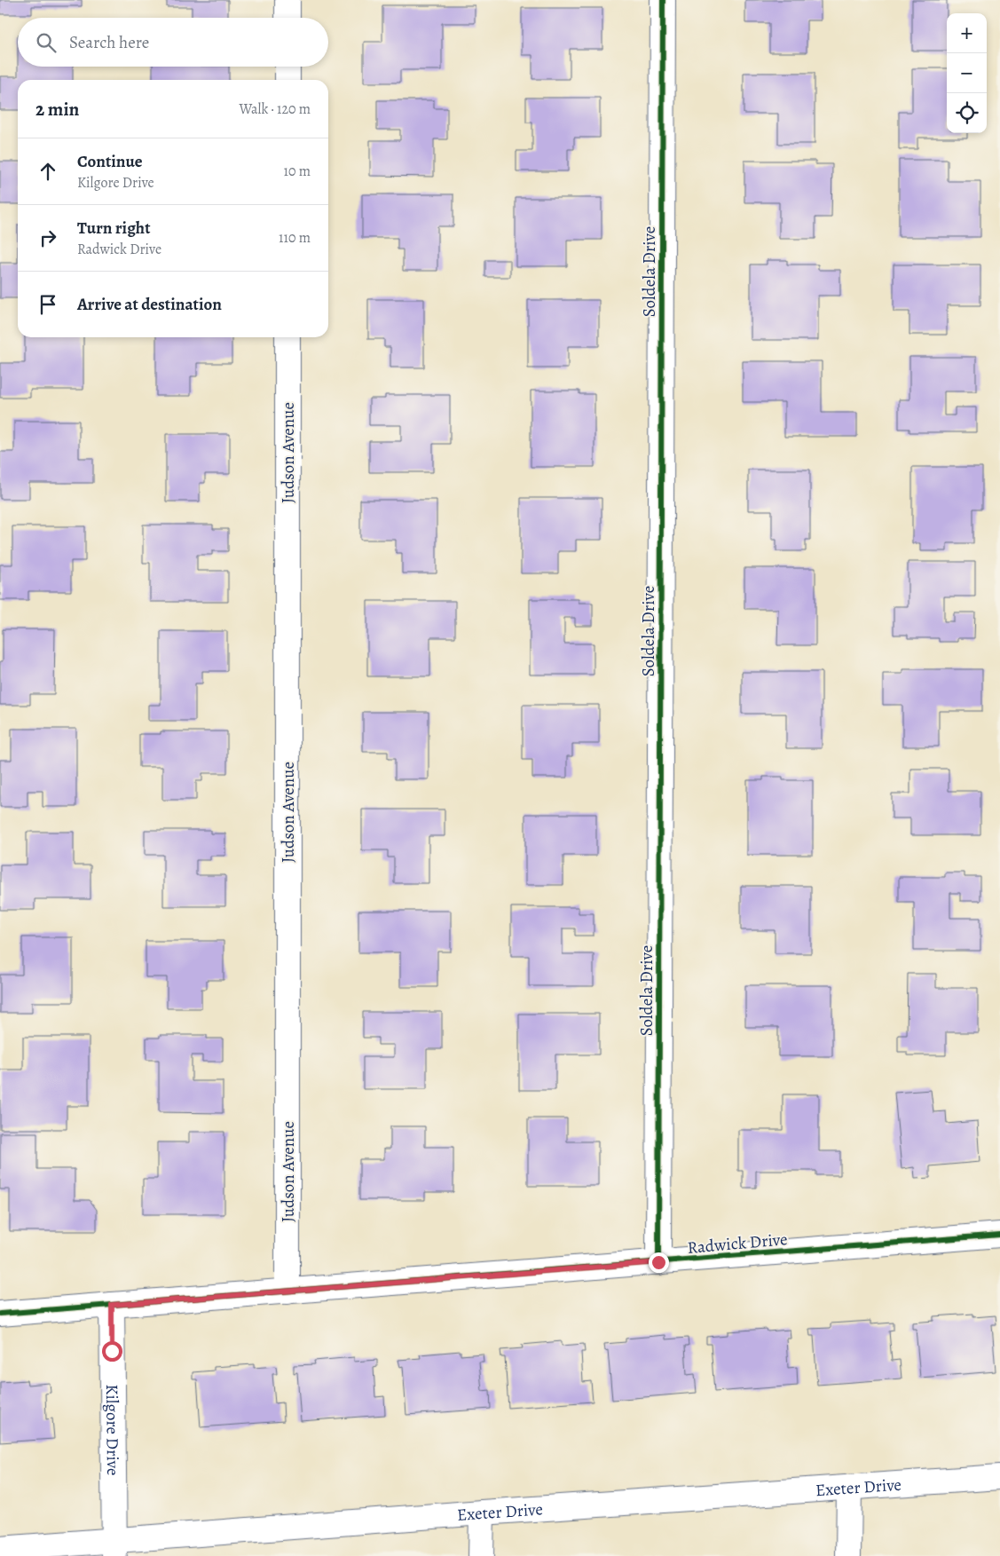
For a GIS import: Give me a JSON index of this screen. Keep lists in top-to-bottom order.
{
  "streets": {
    "street": [
      "Soldela Drive",
      "Judson Avenue",
      "Radwick Drive",
      "Kilgore Drive",
      "Exeter Drive"
    ]
  },
  "crossings": [
    ["Soldela Drive", "Radwick Drive"],
    ["Judson Avenue", "Radwick Drive"],
    ["Radwick Drive", "Kilgore Drive"],
    ["Kilgore Drive", "Exeter Drive"]
  ],
  "page": {
    "map_buttons": ["+", "−"],
    "search": "Search here",
    "heading": ["2 min", "Walk · 120 m"],
    "list": [
      ["Continue", "Kilgore Drive", "10 m"],
      ["Turn right", "Radwick Drive", "110 m"],
      "Arrive at destination"
    ]
  }
}
